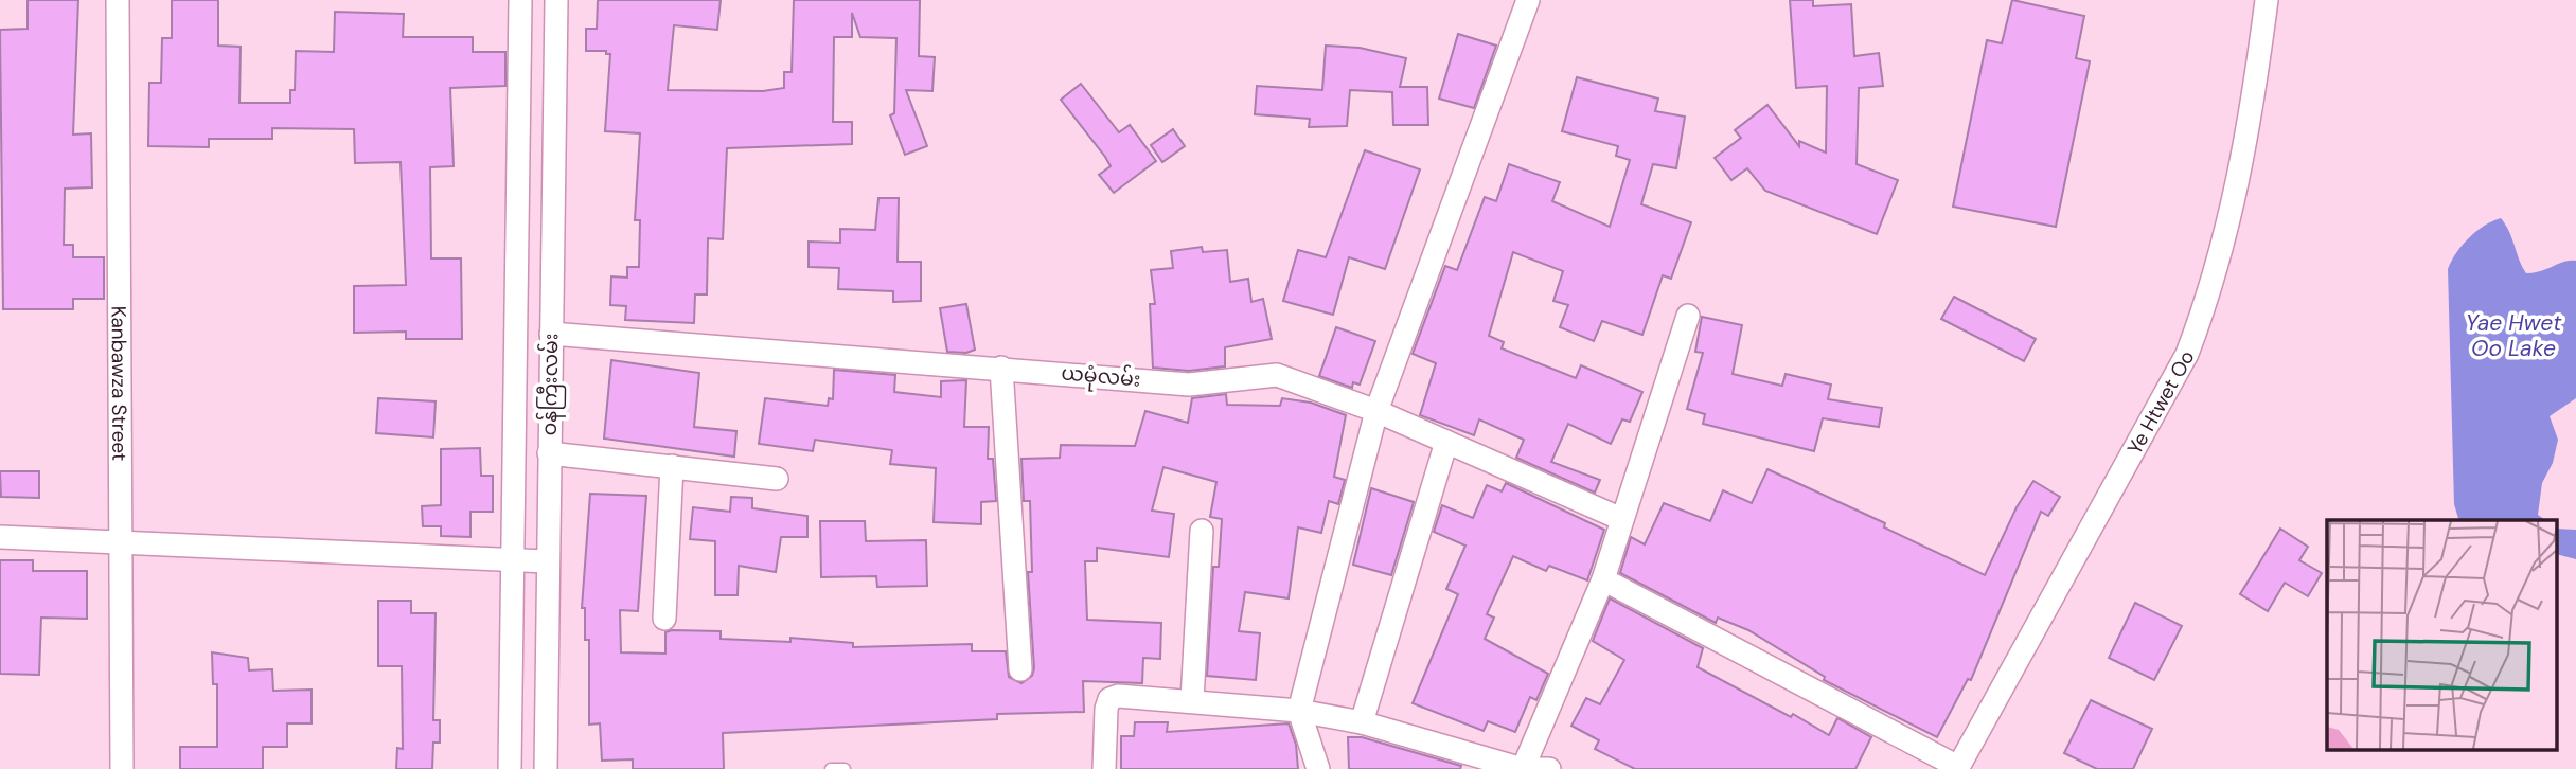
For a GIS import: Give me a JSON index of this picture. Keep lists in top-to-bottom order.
{
  "streets": {
    "street": [
      "ယမုံလမ်း",
      "Kanbawza Street",
      "ဝန်ကြီးလမ်း",
      "Ye Htwet Oo"
    ]
  },
  "crossings": [
    ["ယမုံလမ်း", "ဝန်ကြီးလမ်း"]
  ],
  "water": ["Yae Hwet Oo Lake"]
}
